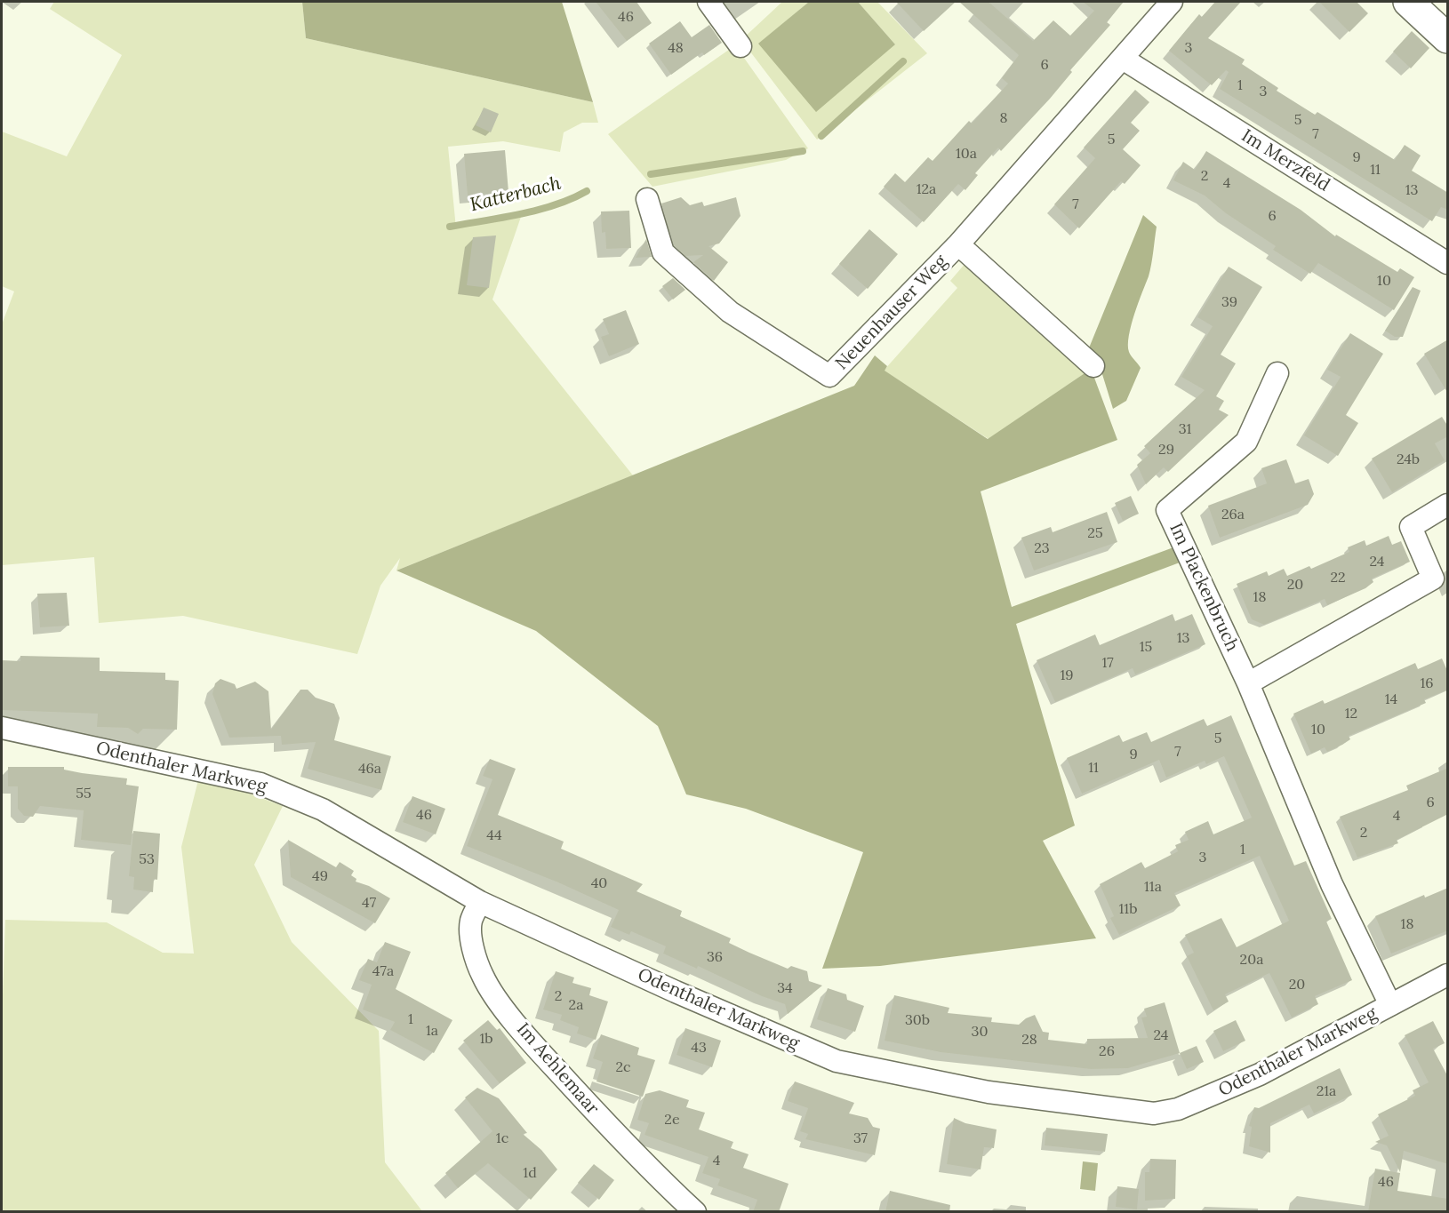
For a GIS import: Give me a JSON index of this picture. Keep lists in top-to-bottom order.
{
  "streets": {
    "street": [
      "Im Merzfeld",
      "Neuenhauser Weg",
      "Im Plackenbruch",
      "Odenthaler Markweg",
      "Im Aehlemaar"
    ]
  },
  "crossings": [
    ["Im Merzfeld", "Neuenhauser Weg"],
    ["Im Plackenbruch", "Odenthaler Markweg"],
    ["Odenthaler Markweg", "Im Aehlemaar"]
  ],
  "water": ["Katterbach"],
  "house_numbers": [
    "46",
    "48",
    "3",
    "6",
    "1",
    "3",
    "8",
    "5",
    "7",
    "5",
    "10a",
    "9",
    "11",
    "2",
    "4",
    "12a",
    "13",
    "7",
    "6",
    "10",
    "39",
    "31",
    "29",
    "24b",
    "26a",
    "25",
    "23",
    "24",
    "22",
    "20",
    "18",
    "13",
    "15",
    "17",
    "19",
    "16",
    "14",
    "12",
    "10",
    "5",
    "7",
    "9",
    "11",
    "46a",
    "55",
    "6",
    "46",
    "4",
    "2",
    "44",
    "1",
    "3",
    "53",
    "49",
    "40",
    "11a",
    "47",
    "11b",
    "18",
    "36",
    "20a",
    "47a",
    "20",
    "34",
    "2",
    "2a",
    "1",
    "30b",
    "1a",
    "30",
    "24",
    "1b",
    "28",
    "43",
    "26",
    "2c",
    "21a",
    "2e",
    "1c",
    "37",
    "4",
    "1d",
    "46"
  ]
}
